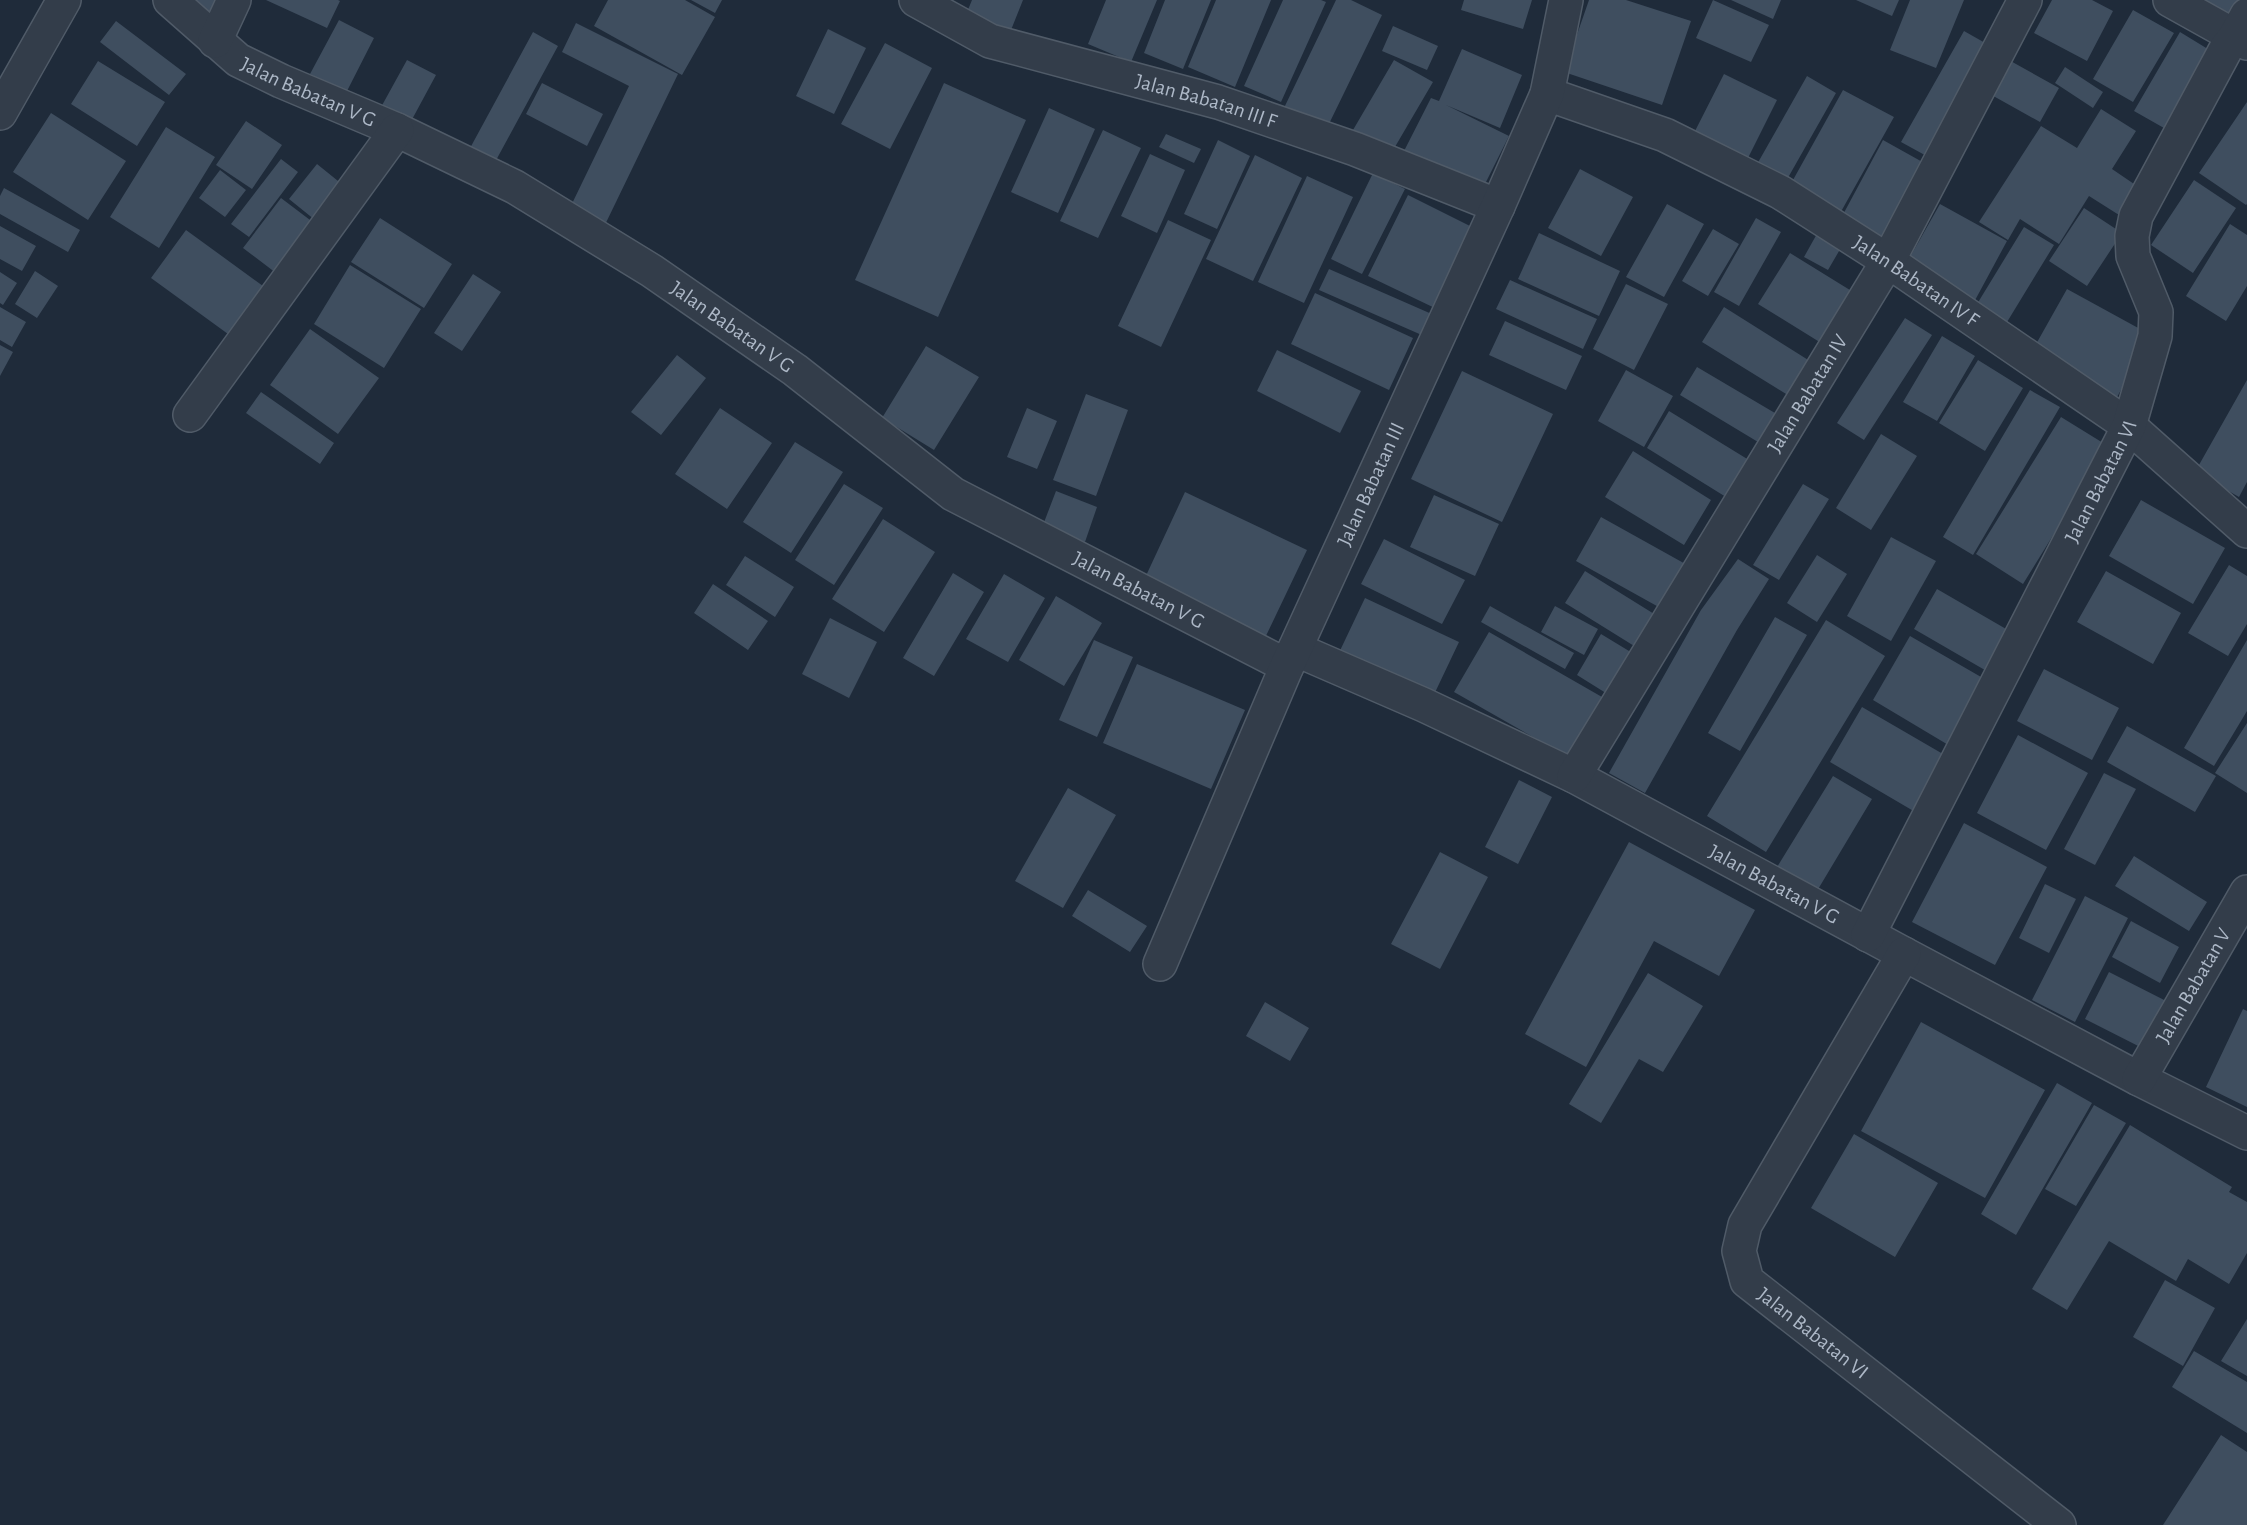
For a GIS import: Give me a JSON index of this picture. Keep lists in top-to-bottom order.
{
  "streets": {
    "street": [
      "Jalan Babatan V G",
      "Jalan Babatan III F",
      "Jalan Babatan IV F",
      "Jalan Babatan IV",
      "Jalan Babatan VI",
      "Jalan Babatan III",
      "Jalan Babatan V"
    ]
  },
  "crossings": [
    ["Jalan Babatan V G", "Jalan Babatan IV"],
    ["Jalan Babatan V G", "Jalan Babatan VI"],
    ["Jalan Babatan V G", "Jalan Babatan III"],
    ["Jalan Babatan V G", "Jalan Babatan V"],
    ["Jalan Babatan III F", "Jalan Babatan III"],
    ["Jalan Babatan IV F", "Jalan Babatan IV"],
    ["Jalan Babatan IV F", "Jalan Babatan VI"],
    ["Jalan Babatan IV F", "Jalan Babatan III"]
  ]
}
